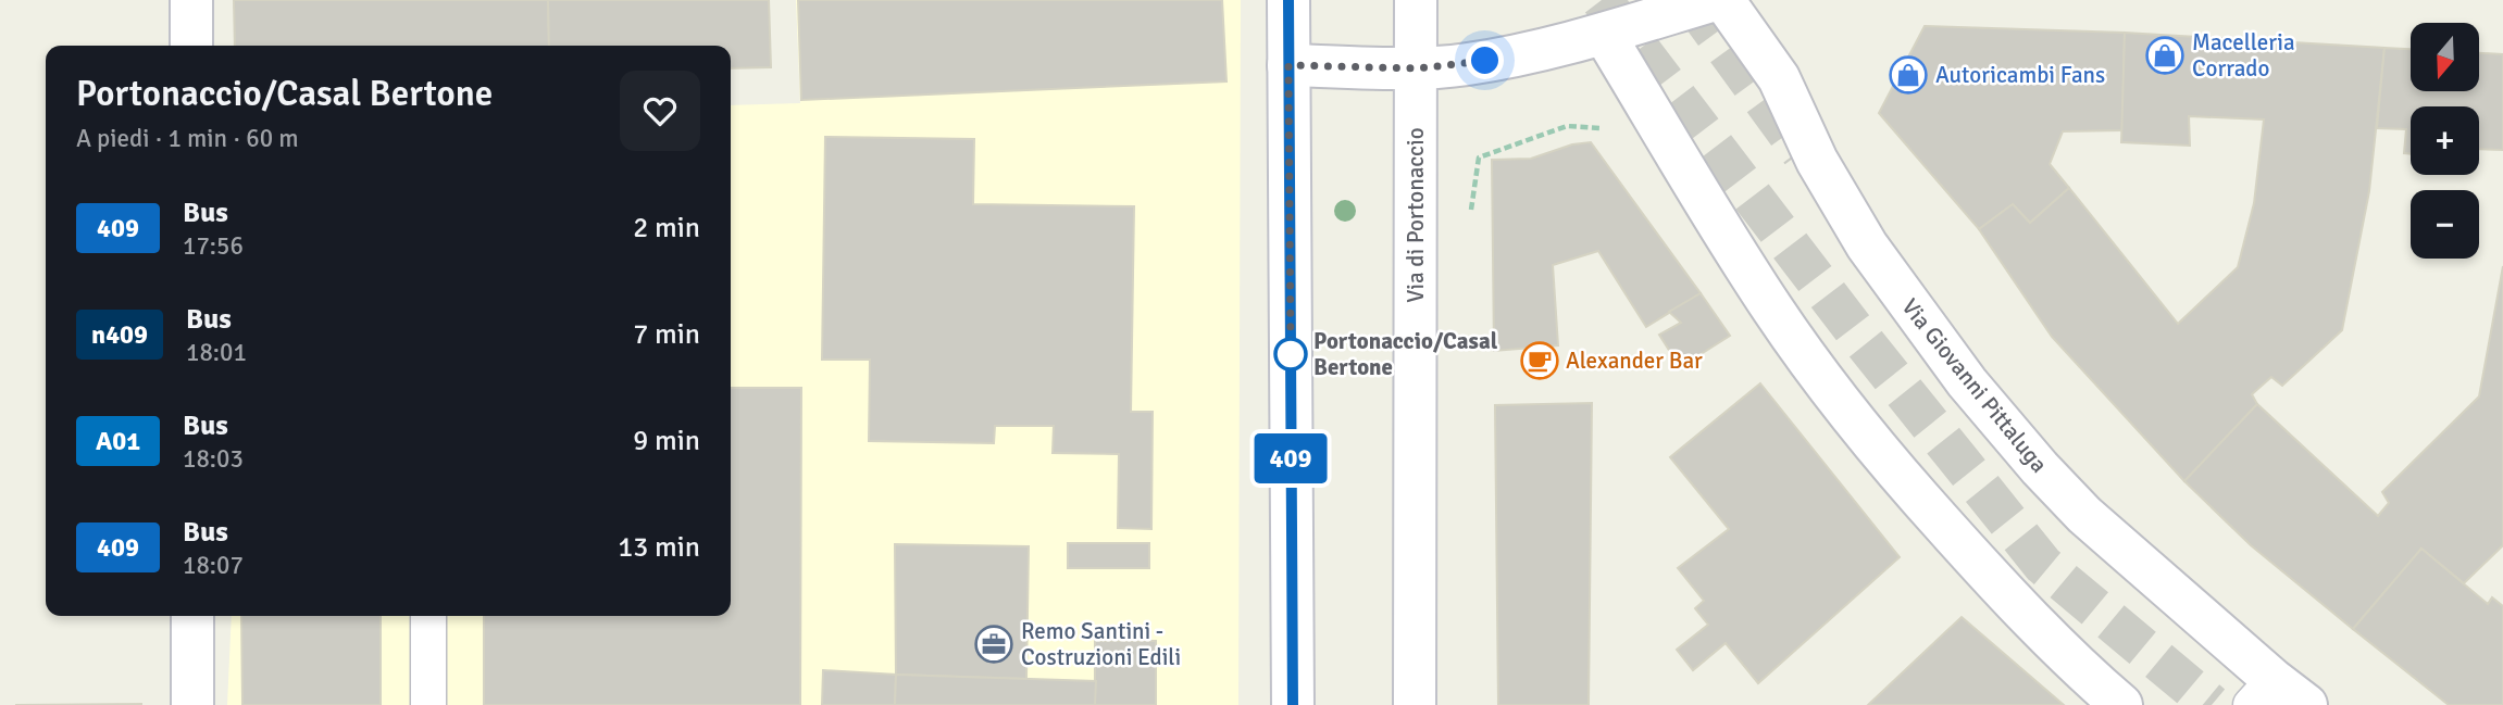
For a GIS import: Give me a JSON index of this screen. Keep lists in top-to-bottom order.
{
  "streets": {
    "street": ["Via di Portonaccio", "Via Giovanni Pittaluga"]
  },
  "places": {
    "shop": ["Macelleria Corrado", "Autoricambi Fans"],
    "other": ["Portonaccio/Casal Bertone"],
    "cafe": ["Alexander Bar"],
    "office": ["Remo Santini - Costruzioni Edili"]
  },
  "lines": ["bus line 409"],
  "north": "bottom",
  "page": {
    "on_map": "409",
    "map_buttons": ["+", "−"],
    "heading": ["Portonaccio/Casal Bertone", "A piedi · 1 min · 60 m"],
    "list": [
      {
        "mark": "409",
        "name": "Bus",
        "note": "17:56",
        "value": "2 min"
      },
      {
        "mark": "n409",
        "name": "Bus",
        "note": "18:01",
        "value": "7 min"
      },
      {
        "mark": "A01",
        "name": "Bus",
        "note": "18:03",
        "value": "9 min"
      },
      {
        "mark": "409",
        "name": "Bus",
        "note": "18:07",
        "value": "13 min"
      }
    ]
  }
}
